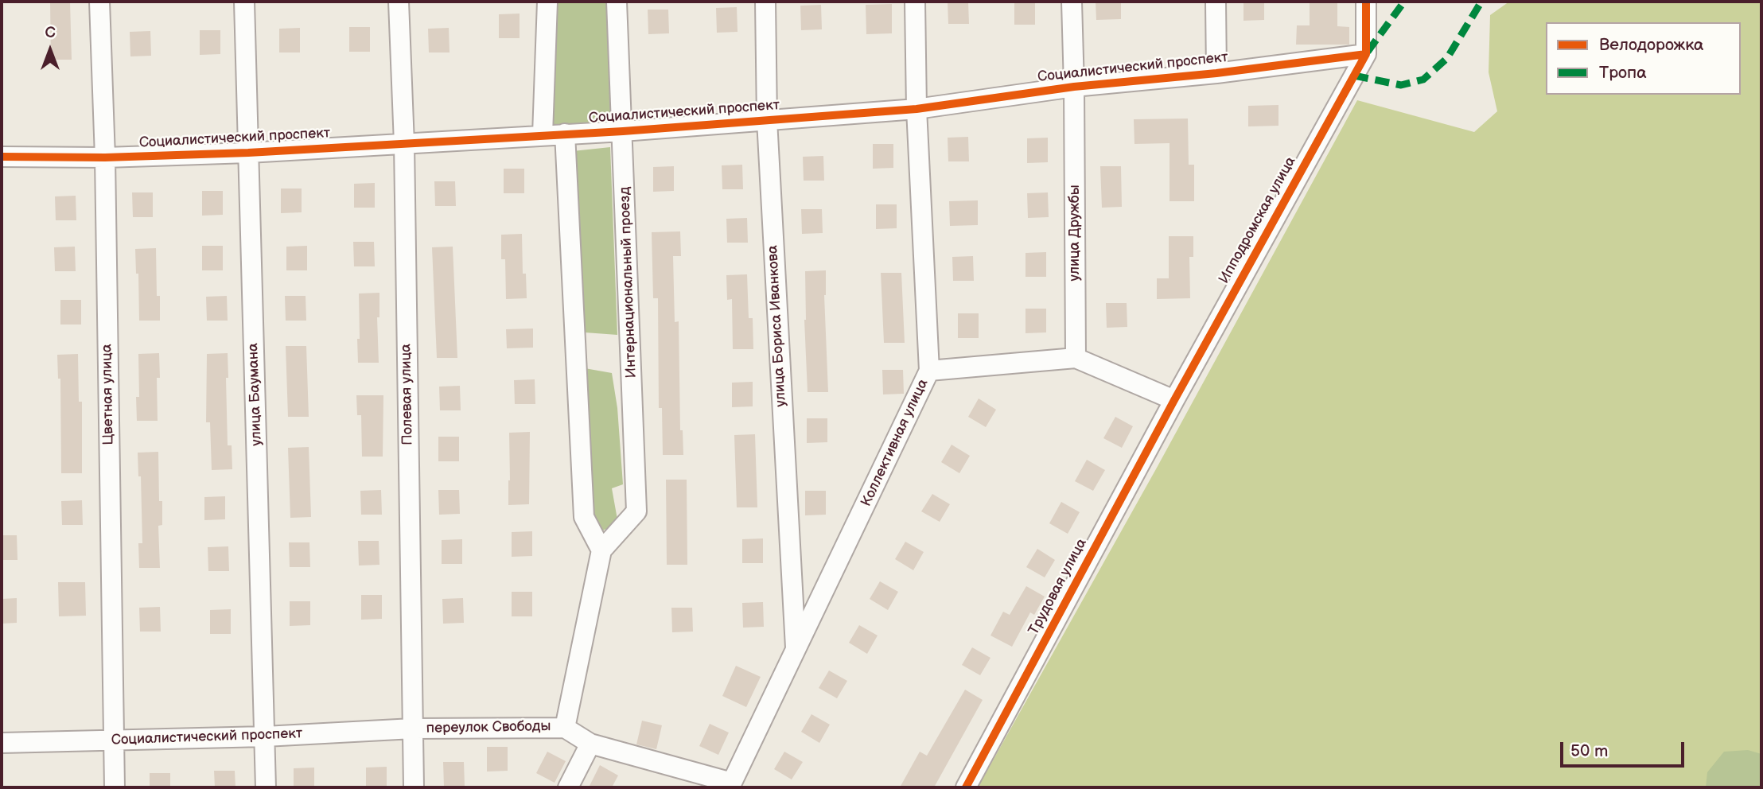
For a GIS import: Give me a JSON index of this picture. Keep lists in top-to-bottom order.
{
  "streets": {
    "street": [
      "Социалистический проспект",
      "Ипподромская улица",
      "улица Дружбы",
      "Интернациональный проезд",
      "улица Бориса Иванкова",
      "Цветная улица",
      "улица Баумана",
      "Полевая улица",
      "Коллективная улица",
      "Трудовая улица",
      "переулок Свободы"
    ]
  },
  "crossings": [
    ["Социалистический проспект", "Ипподромская улица"],
    ["Социалистический проспект", "улица Дружбы"],
    ["Социалистический проспект", "Интернациональный проезд"],
    ["Социалистический проспект", "улица Бориса Иванкова"],
    ["Социалистический проспект", "Цветная улица"],
    ["Социалистический проспект", "улица Баумана"],
    ["Социалистический проспект", "Полевая улица"],
    ["Социалистический проспект", "Коллективная улица"],
    ["Социалистический проспект", "переулок Свободы"],
    ["Ипподромская улица", "Трудовая улица"],
    ["улица Бориса Иванкова", "Коллективная улица"],
    ["Полевая улица", "переулок Свободы"]
  ],
  "legend": ["Велодорожка", "Тропа"],
  "scale_bar": "50 m",
  "north": "top"
}
